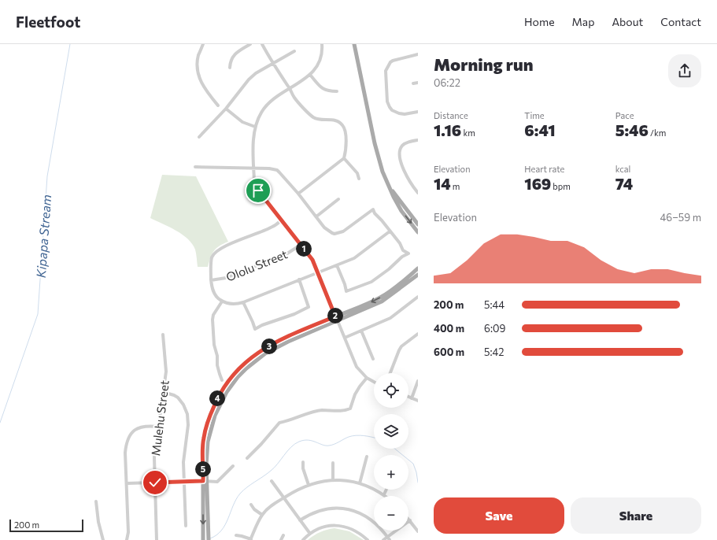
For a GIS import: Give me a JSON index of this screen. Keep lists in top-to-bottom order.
{
  "streets": {
    "street": ["Ololu Street", "Mulehu Street"]
  },
  "water": ["Kipapa Stream"],
  "scale_bar": "200 m",
  "page": {
    "header": "Fleetfoot",
    "nav": [
      "Home",
      "Map",
      "About",
      "Contact"
    ],
    "heading": ["Morning run", "06:22"],
    "stats": [
      ["Distance", "1.16 km"],
      ["Time", "6:41"],
      ["Pace", "5:46 /km"],
      ["Elevation", "14 m"],
      ["Heart rate", "169 bpm"],
      ["kcal", "74"]
    ],
    "chart": ["Elevation", "46–59 m"],
    "pins": [
      "1",
      "2",
      "3",
      "4",
      "5"
    ],
    "list": [
      {
        "name": "200 m",
        "note": "5:44"
      },
      {
        "name": "400 m",
        "note": "6:09"
      },
      {
        "name": "600 m",
        "note": "5:42"
      }
    ],
    "map_buttons": ["+", "−"],
    "buttons": ["Save", "Share"],
    "scale": "200 m"
  }
}
